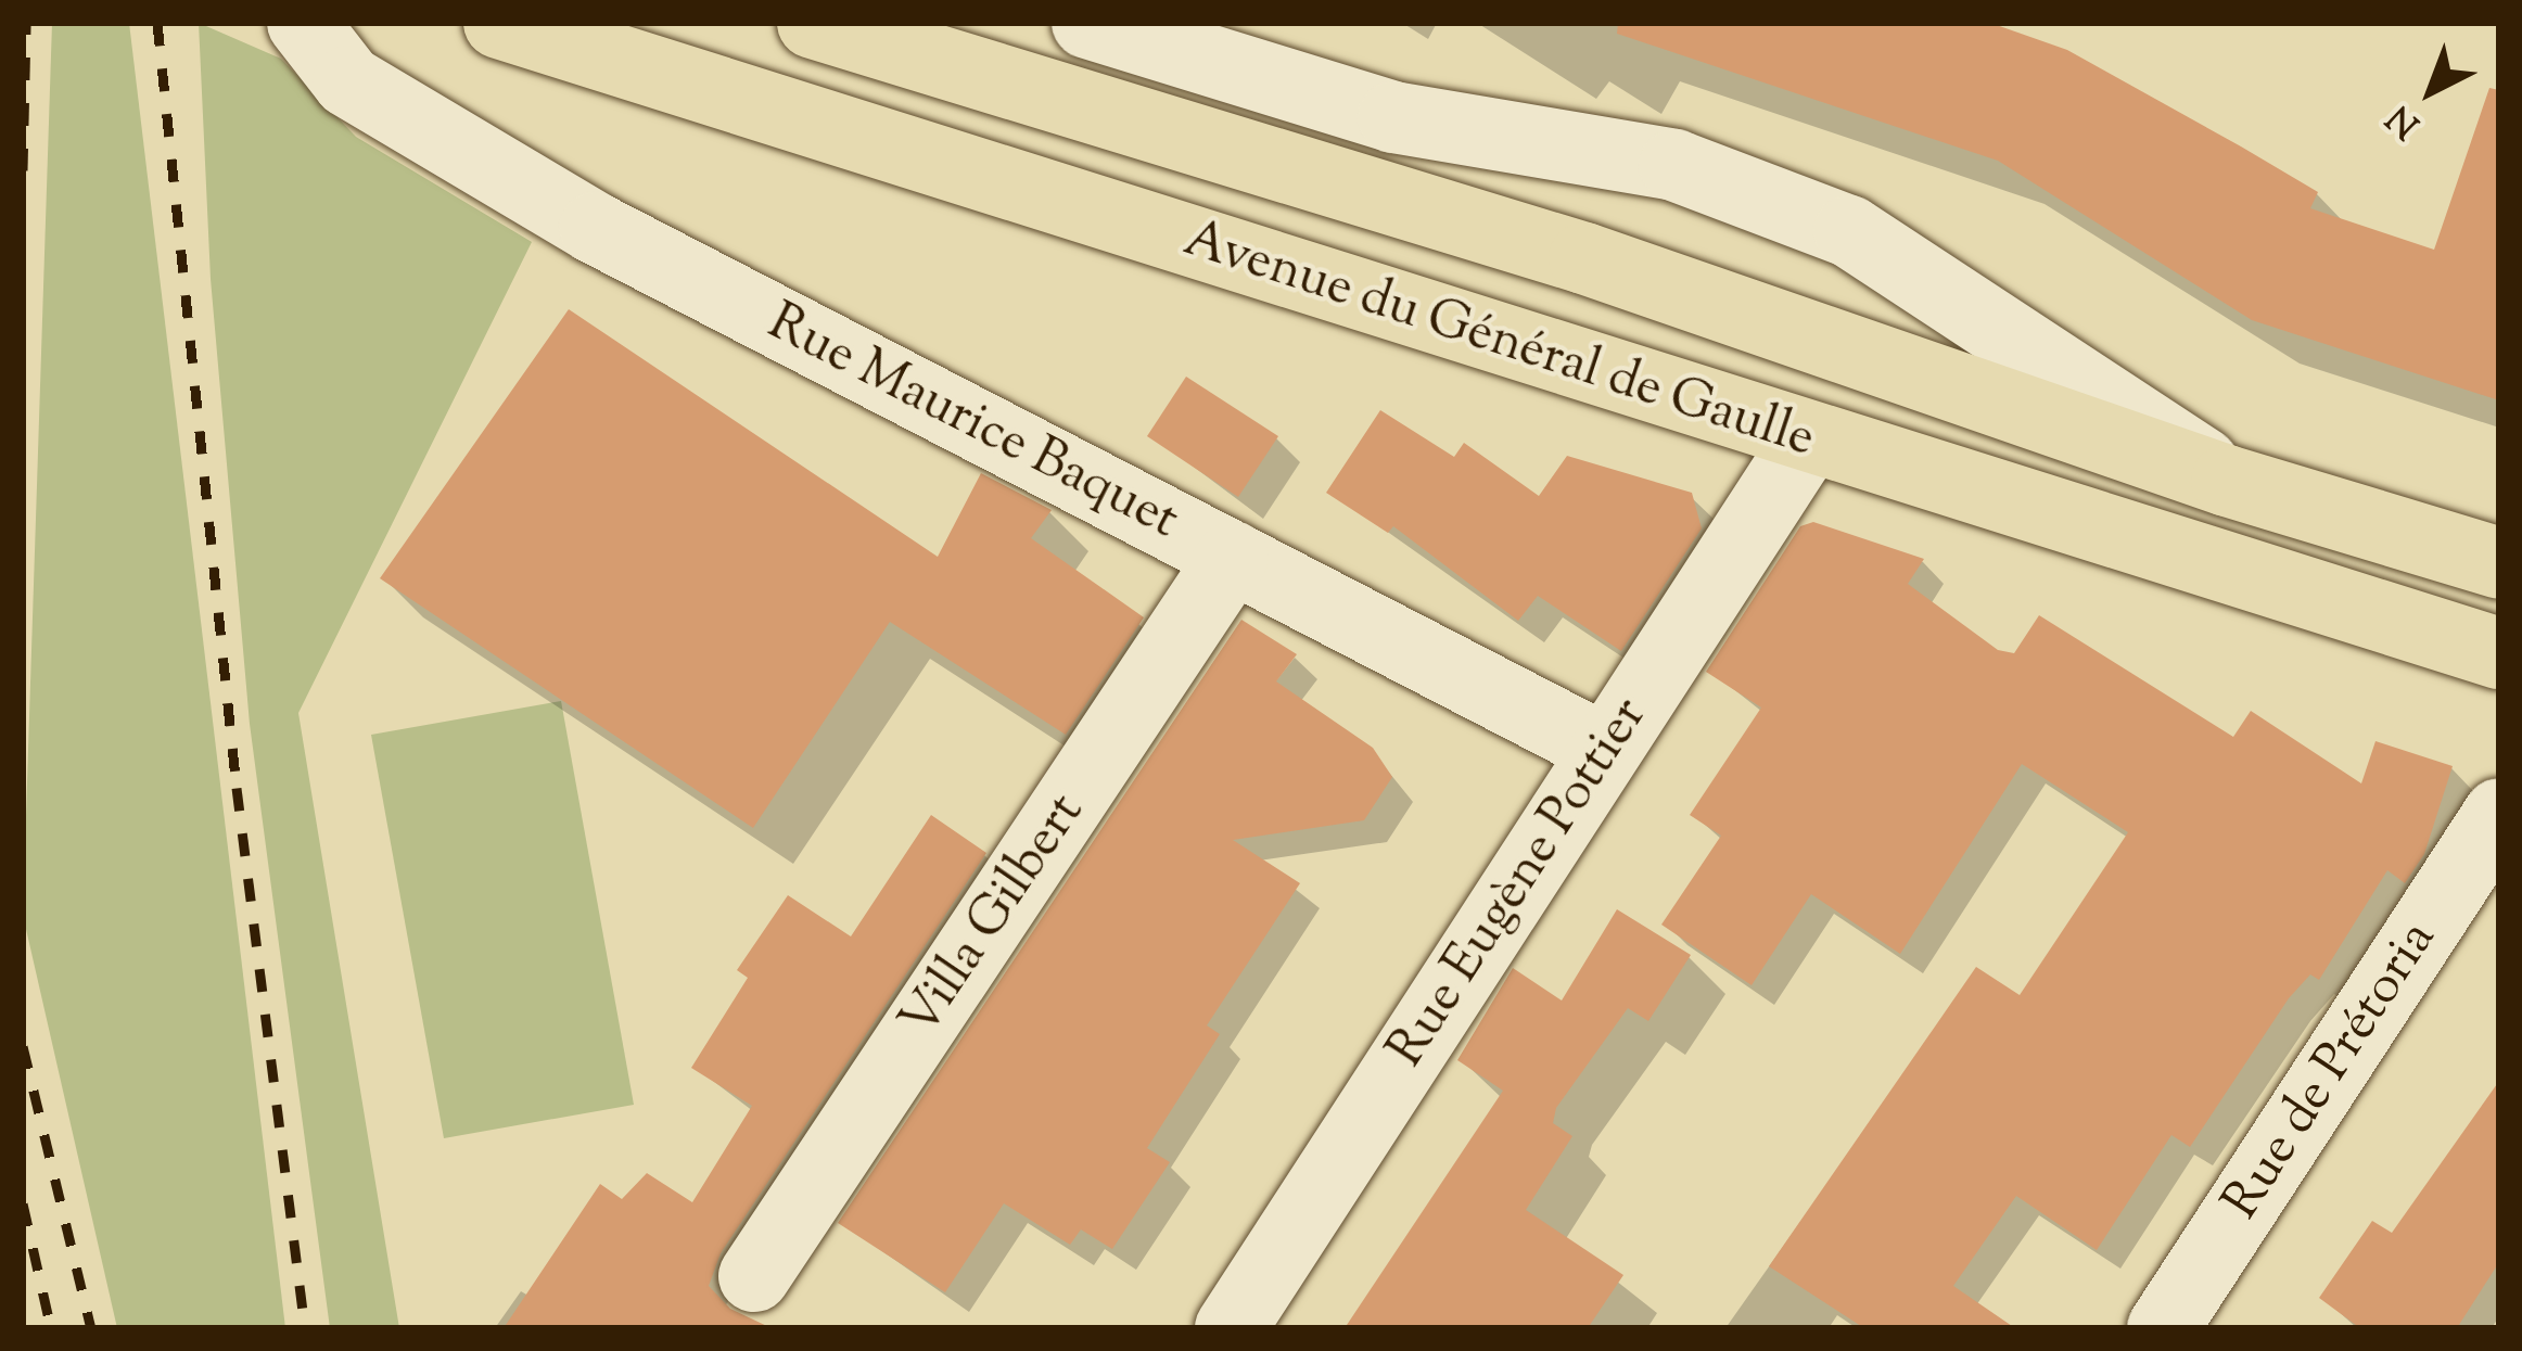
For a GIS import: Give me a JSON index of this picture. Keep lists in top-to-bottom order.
{
  "streets": {
    "main road": ["Avenue du Général de Gaulle"],
    "street": [
      "Rue Maurice Baquet",
      "Rue Eugène Pottier",
      "Villa Gilbert",
      "Rue de Prétoria"
    ]
  },
  "crossings": [
    ["Avenue du Général de Gaulle", "Rue Eugène Pottier"],
    ["Rue Maurice Baquet", "Rue Eugène Pottier"],
    ["Rue Maurice Baquet", "Villa Gilbert"]
  ],
  "north": "bottom left"
}
